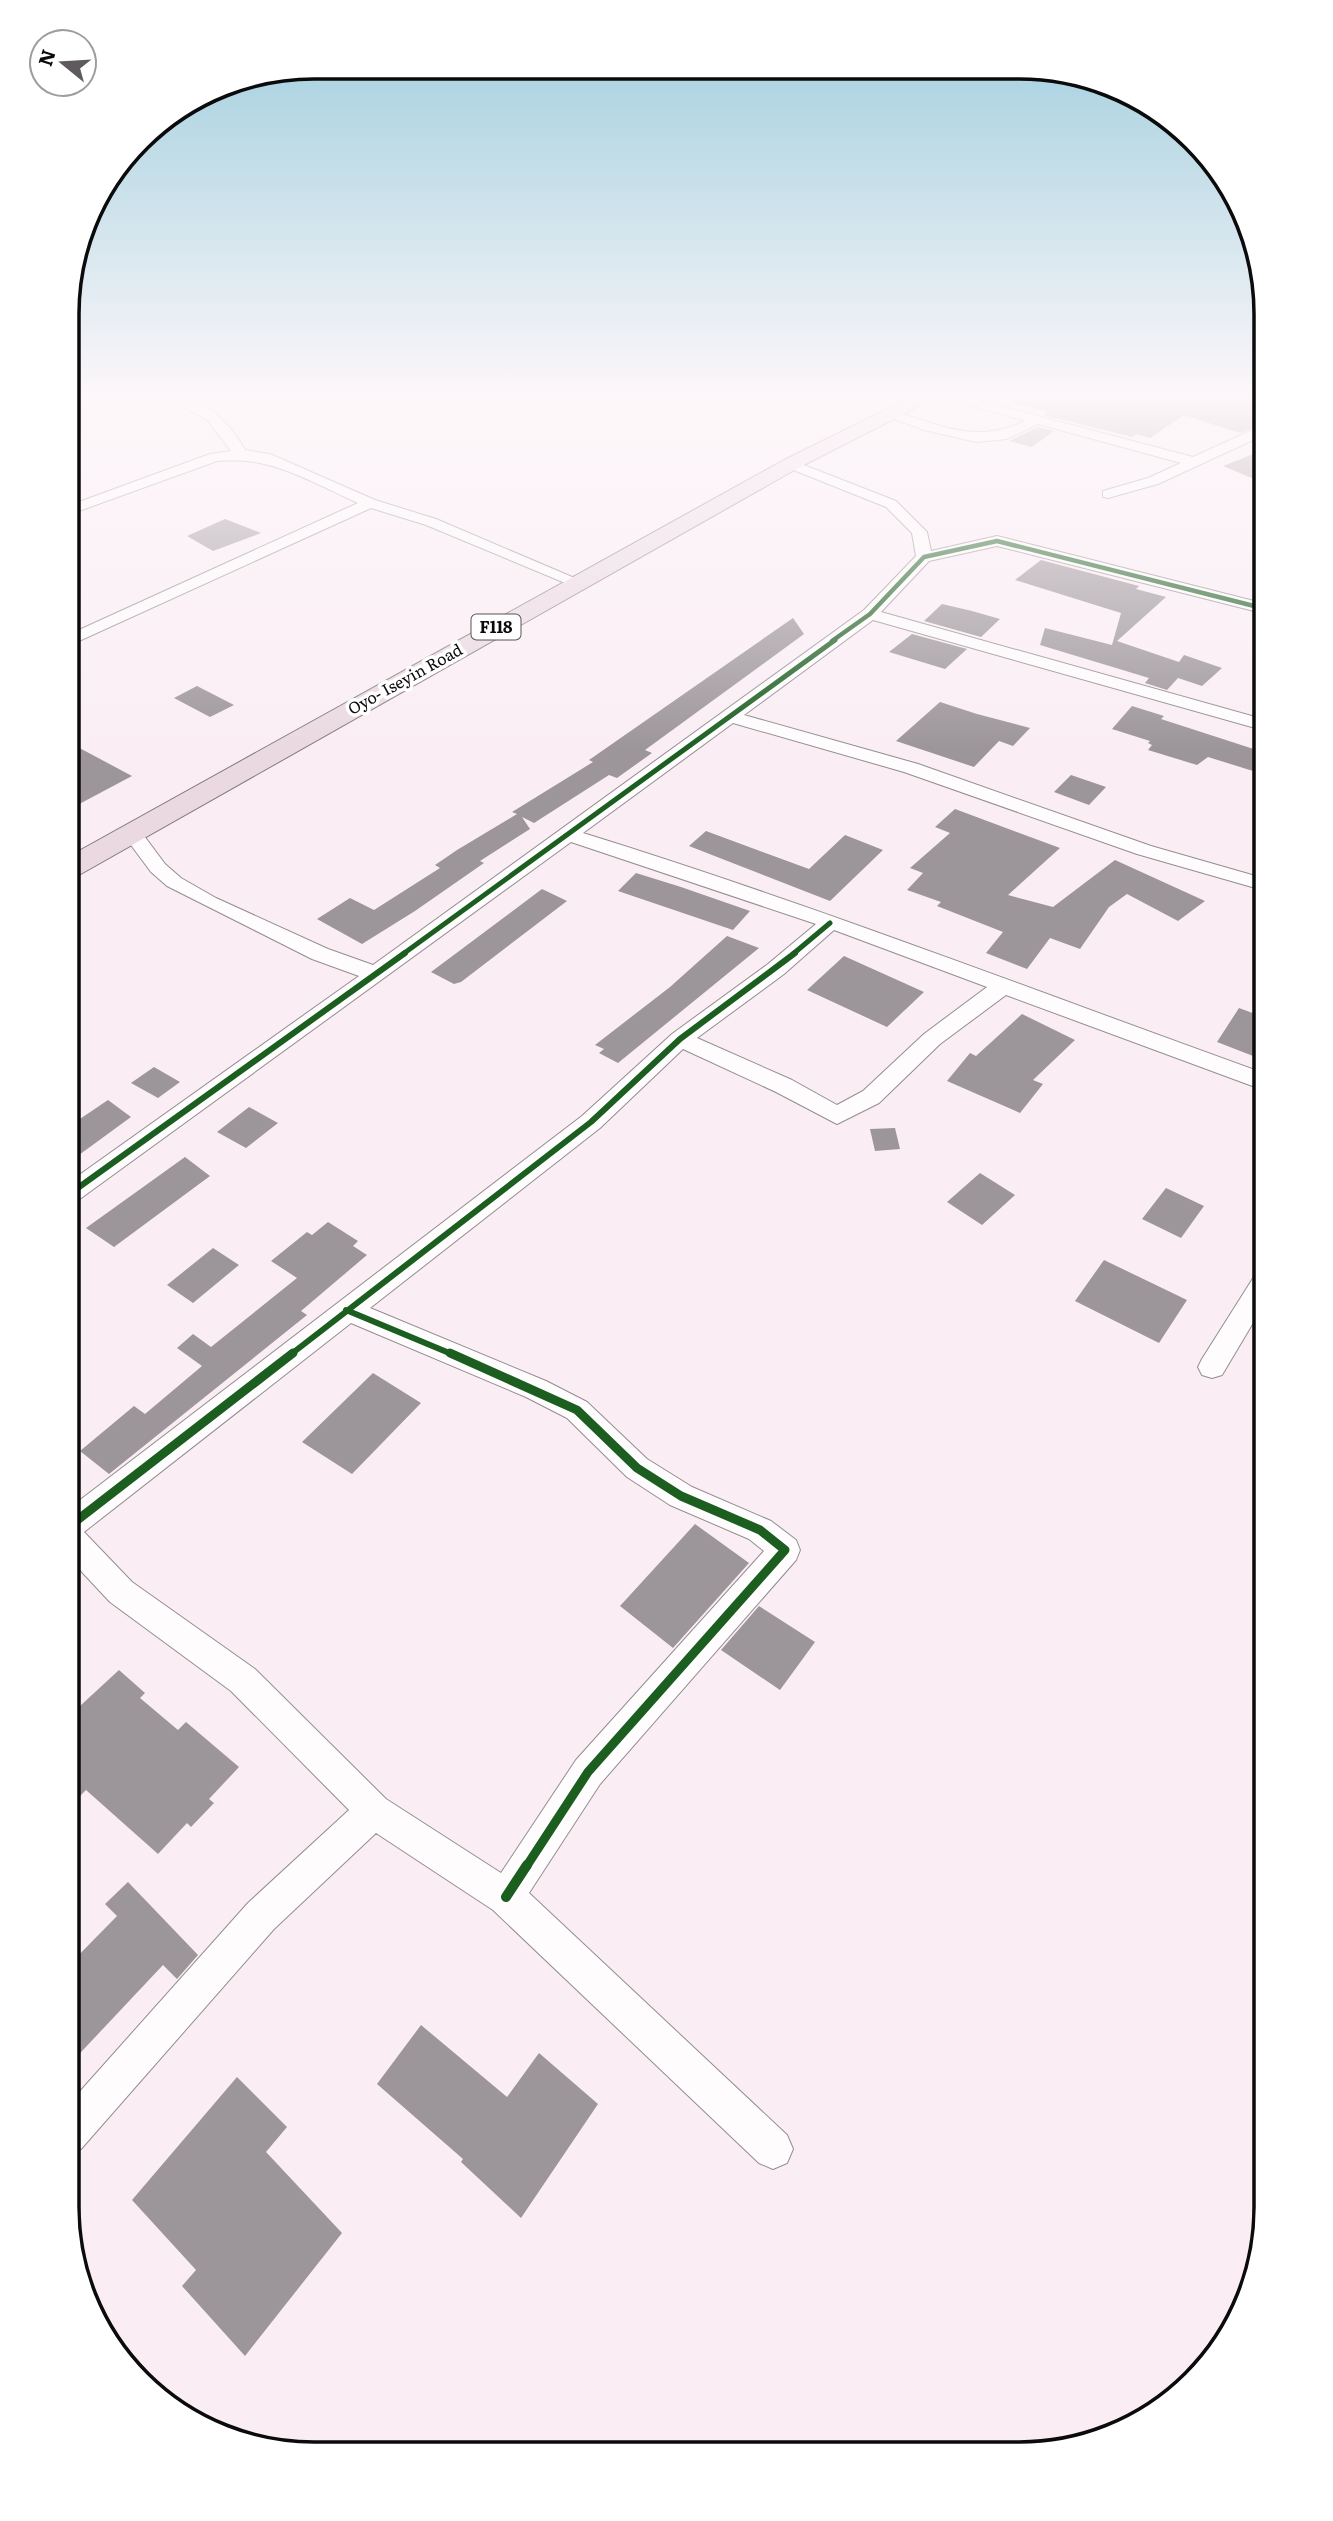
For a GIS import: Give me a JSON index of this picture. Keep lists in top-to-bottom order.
{
  "streets": {
    "main road": ["F118", "Oyo- Iseyin Road"]
  },
  "north": "left"
}
